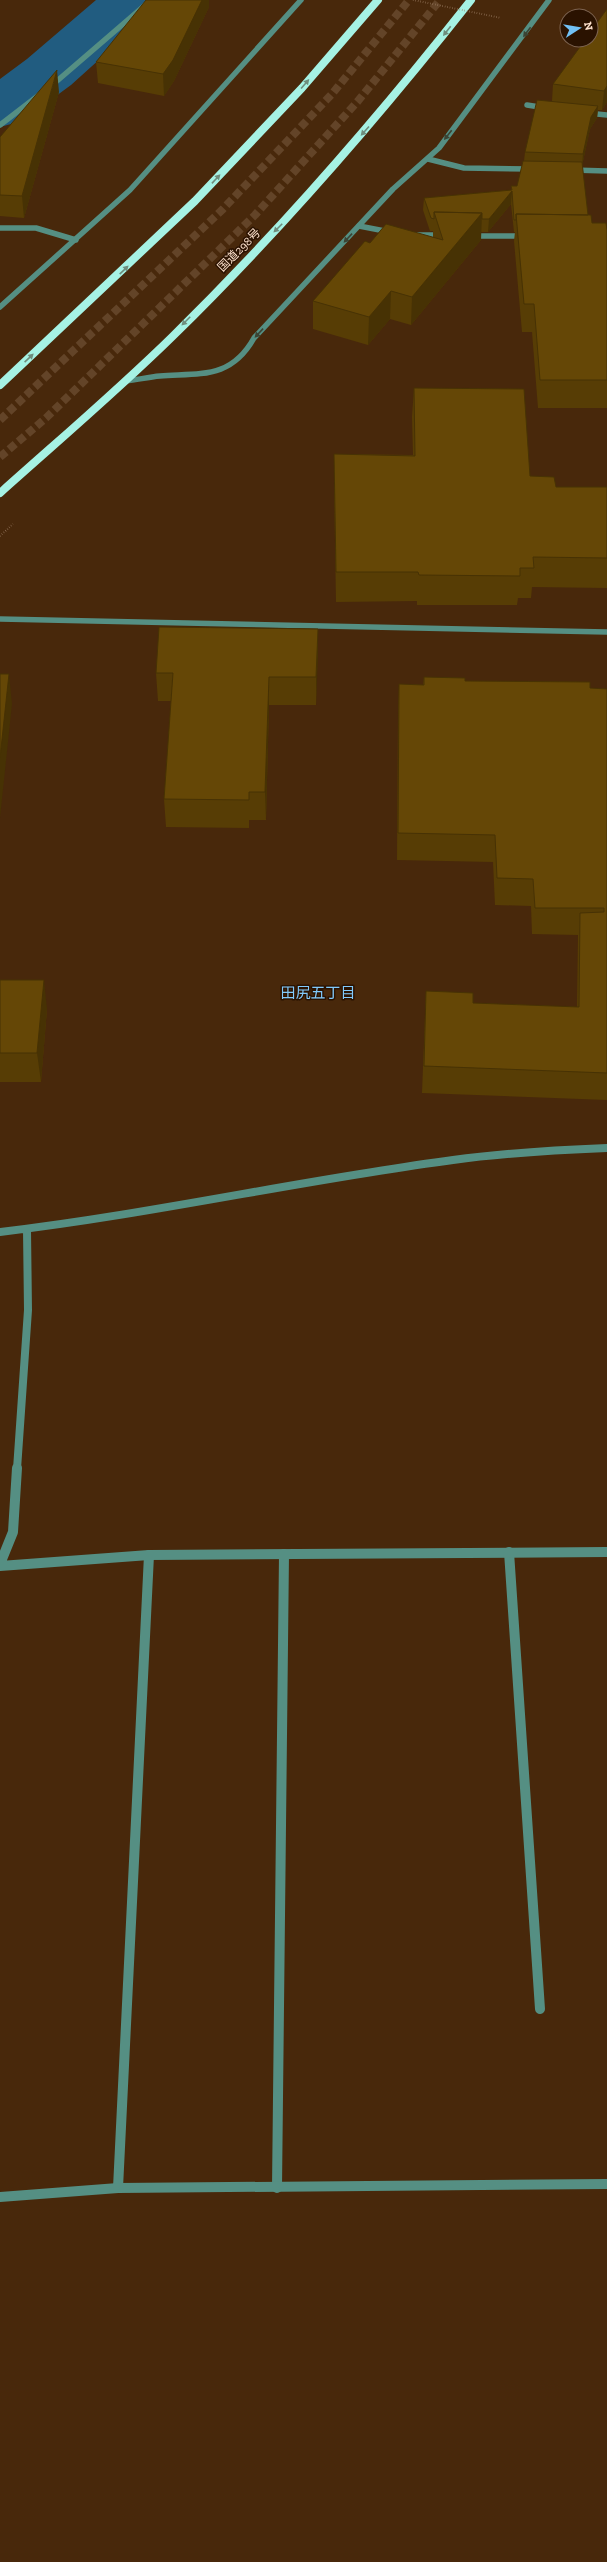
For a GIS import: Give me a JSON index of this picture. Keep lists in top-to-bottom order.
{
  "streets": {
    "highway": ["国道298号"]
  },
  "districts": ["田尻五丁目"],
  "north": "right"
}
